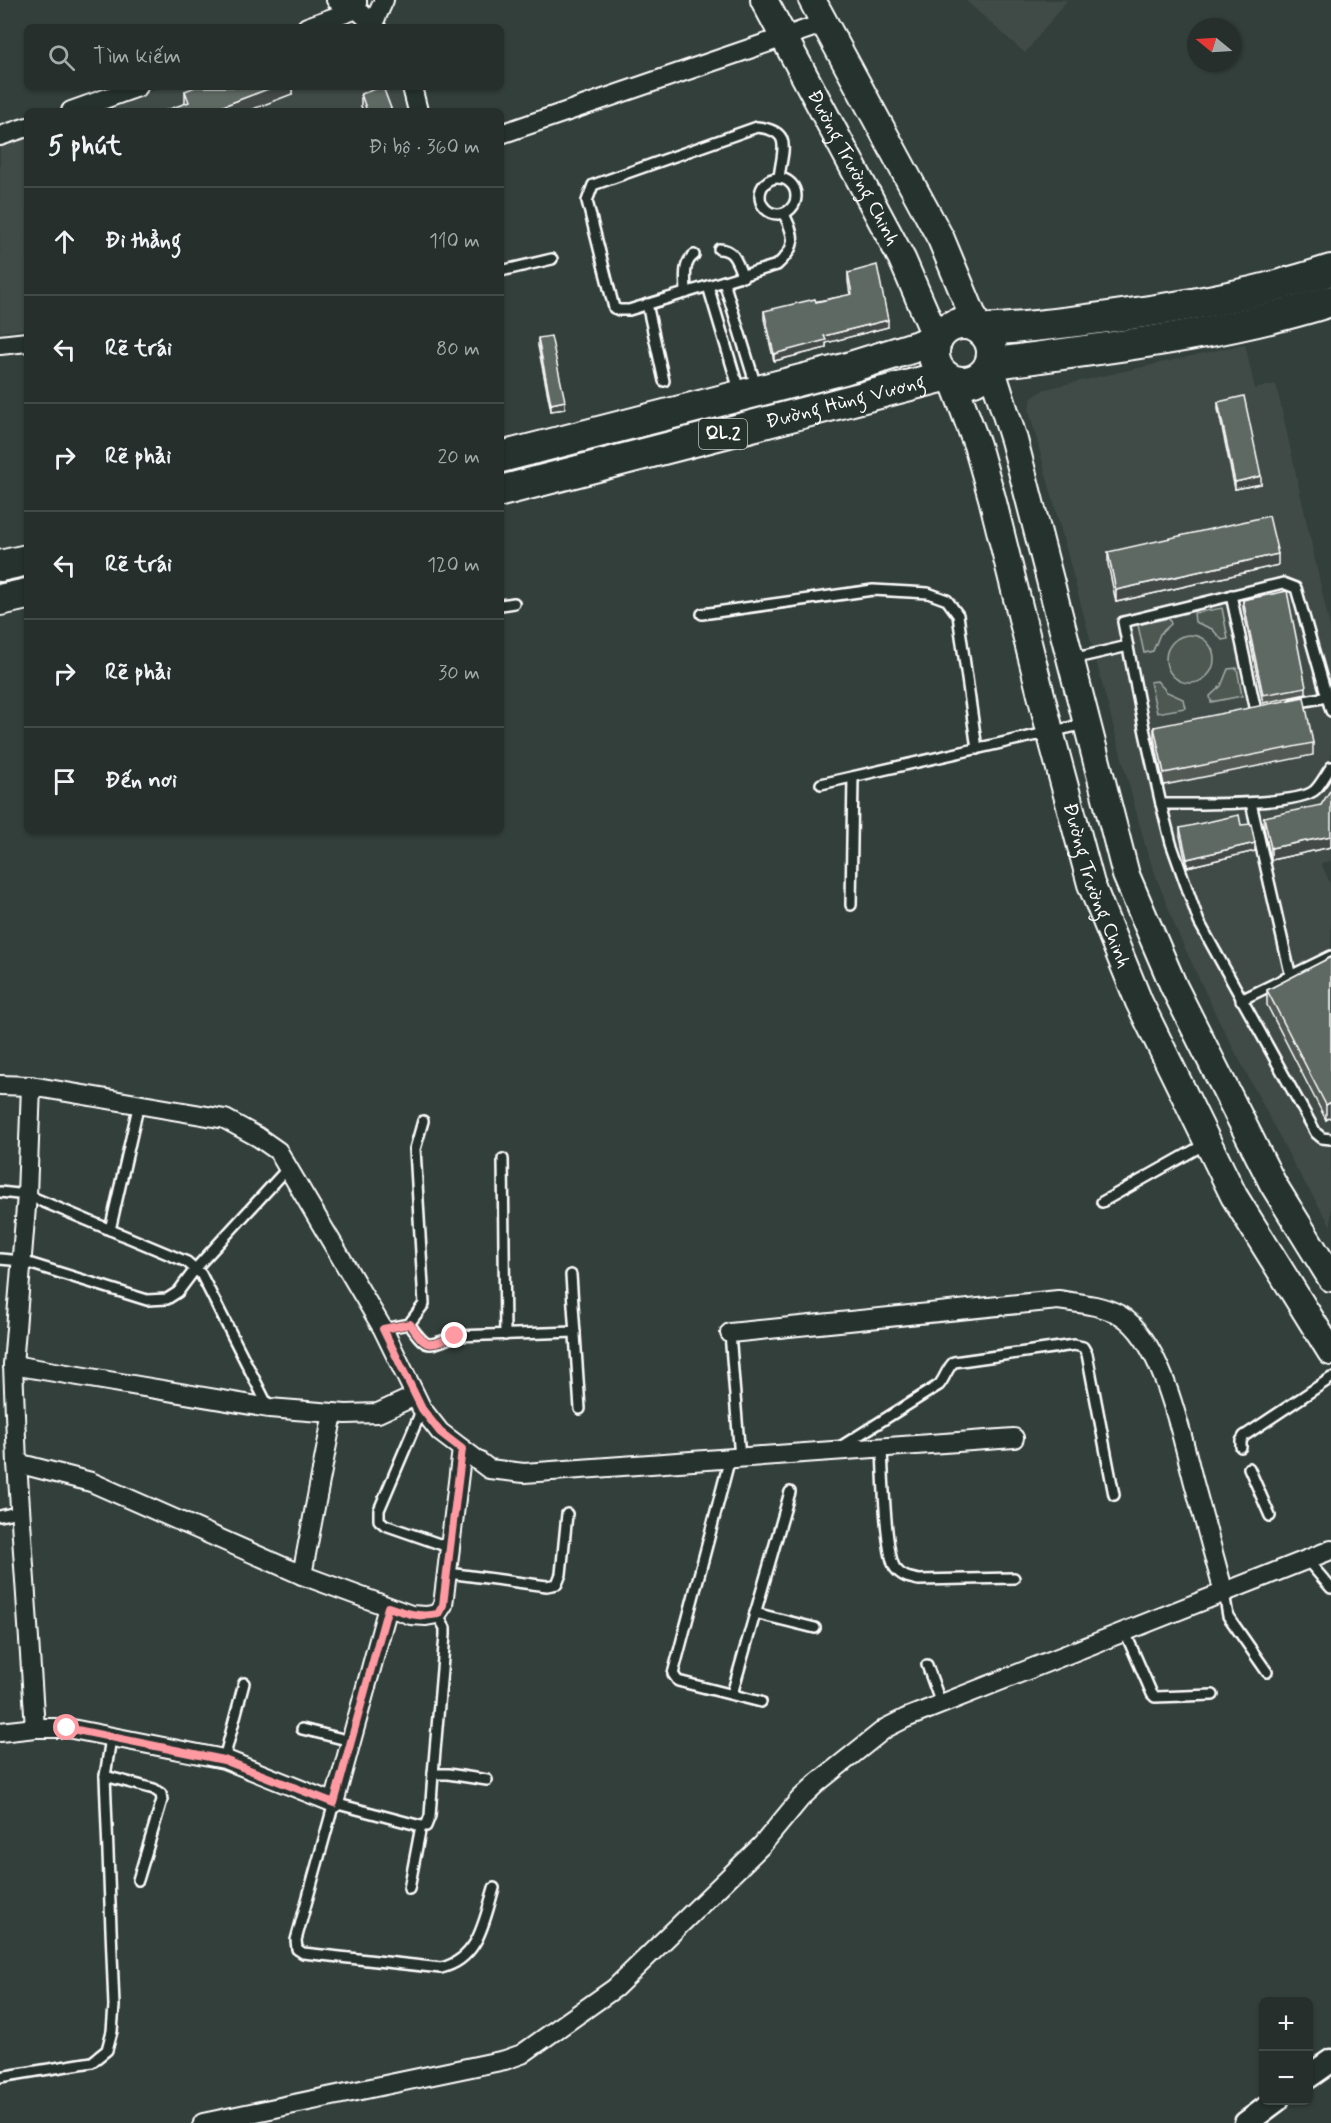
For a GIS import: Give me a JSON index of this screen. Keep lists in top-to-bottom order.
{
  "streets": {
    "highway": ["Đường Hùng Vương", "QL.2"],
    "main road": ["Đường Trường Chinh"]
  },
  "crossings": [
    ["Đường Trường Chinh", "Đường Hùng Vương"],
    ["Đường Trường Chinh", "QL.2"],
    ["Đường Hùng Vương", "QL.2"]
  ],
  "north": "left",
  "page": {
    "search": "Tìm kiếm",
    "heading": ["5 phút", "Đi bộ · 360 m"],
    "list": [
      ["Đi thẳng", "110 m"],
      ["Rẽ trái", "80 m"],
      ["Rẽ phải", "20 m"],
      ["Rẽ trái", "120 m"],
      ["Rẽ phải", "30 m"],
      "Đến nơi"
    ],
    "map_buttons": ["+", "−"]
  }
}
